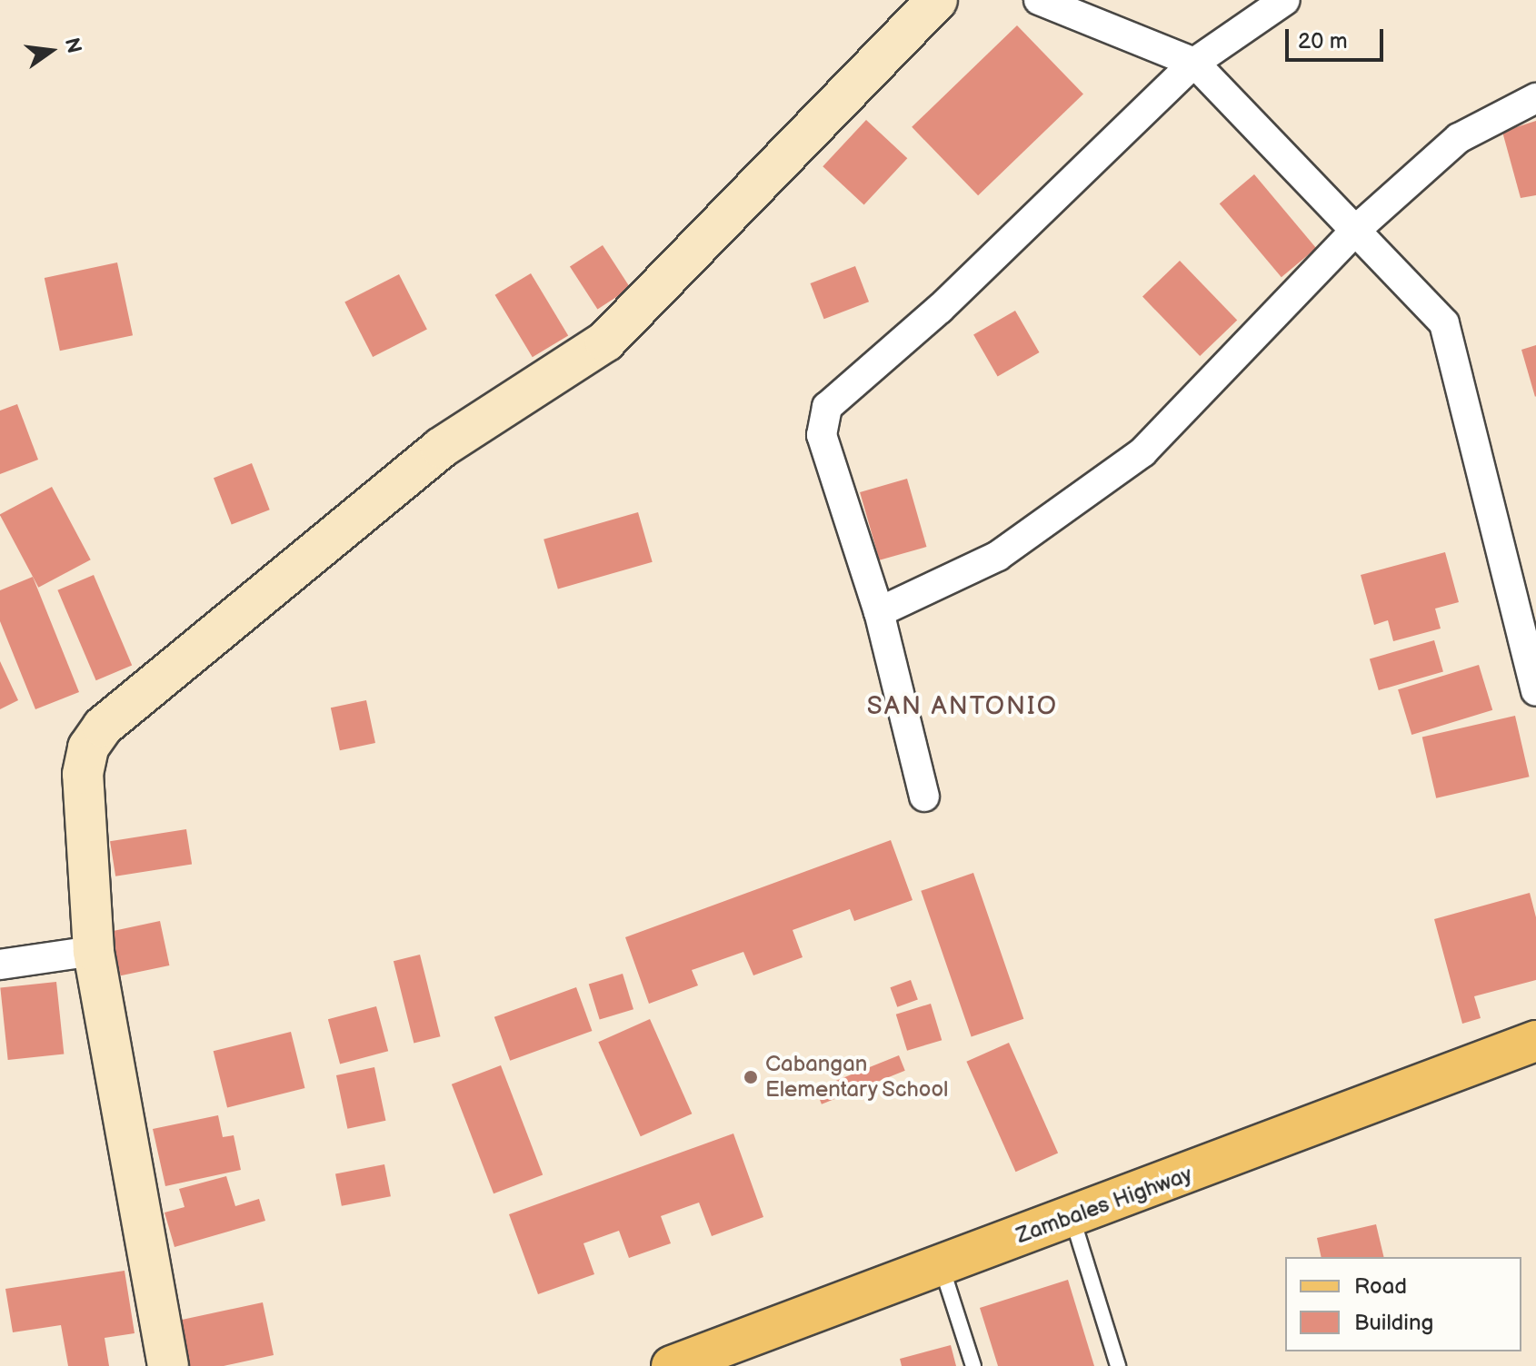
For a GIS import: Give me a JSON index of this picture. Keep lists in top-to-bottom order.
{
  "streets": {
    "main road": ["Zambales Highway"]
  },
  "districts": ["SAN ANTONIO"],
  "places": ["Cabangan Elementary School"],
  "legend": ["Road", "Building"],
  "scale_bar": "20 m",
  "north": "right"
}
